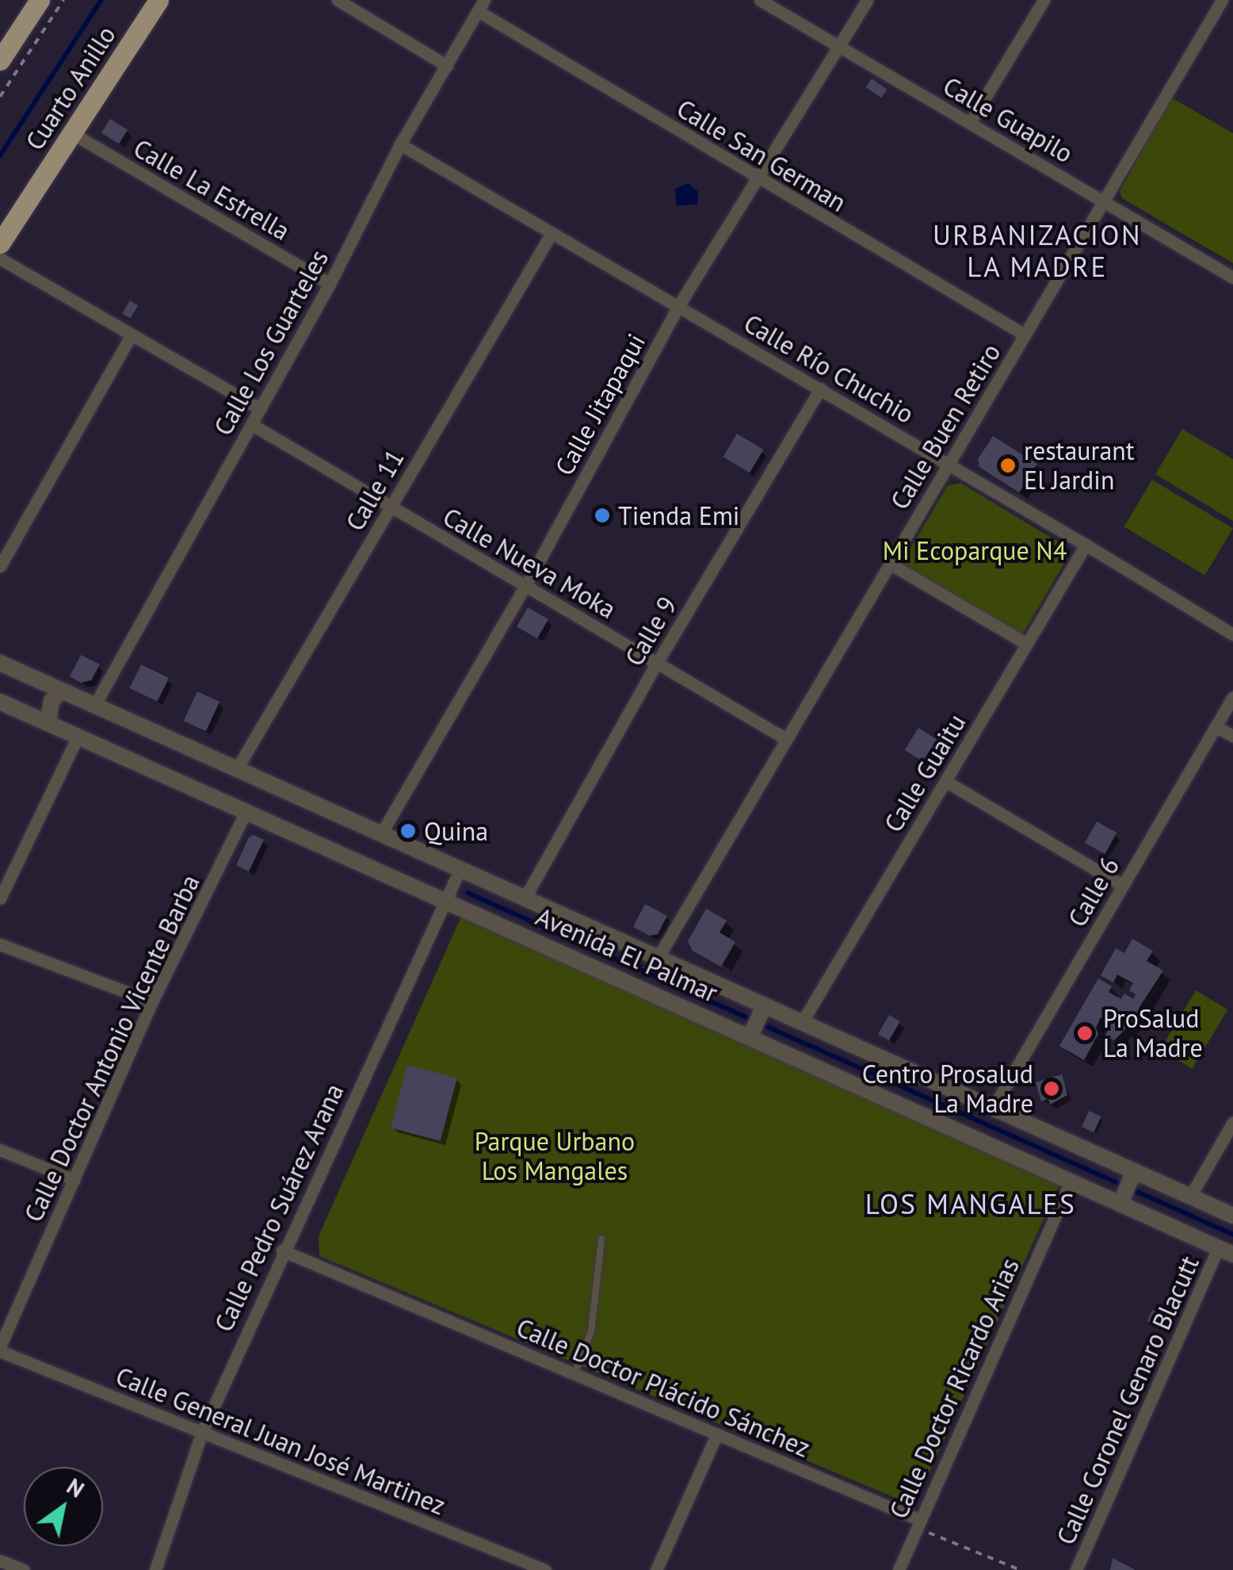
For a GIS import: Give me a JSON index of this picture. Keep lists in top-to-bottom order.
{
  "streets": {
    "highway": ["Cuarto Anillo"],
    "street": [
      "Calle Guapilo",
      "Calle San German",
      "Calle La Estrella",
      "Calle Los Guarteles",
      "Calle Río Chuchio",
      "Calle Jitapaqui",
      "Calle Buen Retiro",
      "Calle 11",
      "Calle Nueva Moka",
      "Calle 9",
      "Calle Guaitu",
      "Calle 6",
      "Avenida El Palmar",
      "Calle Doctor Antonio Vicente Barba",
      "Calle Pedro Suárez Arana",
      "Calle Doctor Plácido Sánchez",
      "Calle Doctor Ricardo Arias",
      "Calle Coronel Genaro Blacutt",
      "Calle General Juan José Martinez"
    ]
  },
  "crossings": [
    ["Cuarto Anillo", "Calle La Estrella"],
    ["Calle Guapilo", "Calle Jitapaqui"],
    ["Calle Guapilo", "Calle Buen Retiro"],
    ["Calle San German", "Calle Los Guarteles"],
    ["Calle San German", "Calle Jitapaqui"],
    ["Calle San German", "Calle Buen Retiro"],
    ["Calle La Estrella", "Calle Los Guarteles"],
    ["Calle Los Guarteles", "Calle Río Chuchio"],
    ["Calle Los Guarteles", "Calle Nueva Moka"],
    ["Calle Los Guarteles", "Avenida El Palmar"],
    ["Calle Río Chuchio", "Calle Jitapaqui"],
    ["Calle Río Chuchio", "Calle Buen Retiro"],
    ["Calle Río Chuchio", "Calle 11"],
    ["Calle Río Chuchio", "Calle 9"],
    ["Calle Río Chuchio", "Calle Guaitu"],
    ["Calle Jitapaqui", "Calle Nueva Moka"],
    ["Calle Jitapaqui", "Avenida El Palmar"],
    ["Calle Buen Retiro", "Calle Nueva Moka"],
    ["Calle Buen Retiro", "Avenida El Palmar"],
    ["Calle 11", "Calle Nueva Moka"],
    ["Calle 11", "Avenida El Palmar"],
    ["Calle Nueva Moka", "Calle 9"],
    ["Calle 9", "Avenida El Palmar"],
    ["Calle Guaitu", "Avenida El Palmar"],
    ["Calle 6", "Avenida El Palmar"],
    ["Avenida El Palmar", "Calle Doctor Antonio Vicente Barba"],
    ["Avenida El Palmar", "Calle Pedro Suárez Arana"],
    ["Avenida El Palmar", "Calle Doctor Ricardo Arias"],
    ["Avenida El Palmar", "Calle Coronel Genaro Blacutt"],
    ["Calle Doctor Antonio Vicente Barba", "Calle General Juan José Martinez"],
    ["Calle Pedro Suárez Arana", "Calle Doctor Plácido Sánchez"],
    ["Calle Pedro Suárez Arana", "Calle General Juan José Martinez"],
    ["Calle Doctor Plácido Sánchez", "Calle Doctor Ricardo Arias"]
  ],
  "districts": ["URBANIZACION LA MADRE", "LOS MANGALES"],
  "parks": ["Mi Ecoparque N4", "Parque Urbano Los Mangales"],
  "places": [
    "restaurant El Jardin",
    "Tienda Emi",
    "Quina",
    "ProSalud La Madre",
    "Centro Prosalud La Madre"
  ],
  "north": "top right"
}
